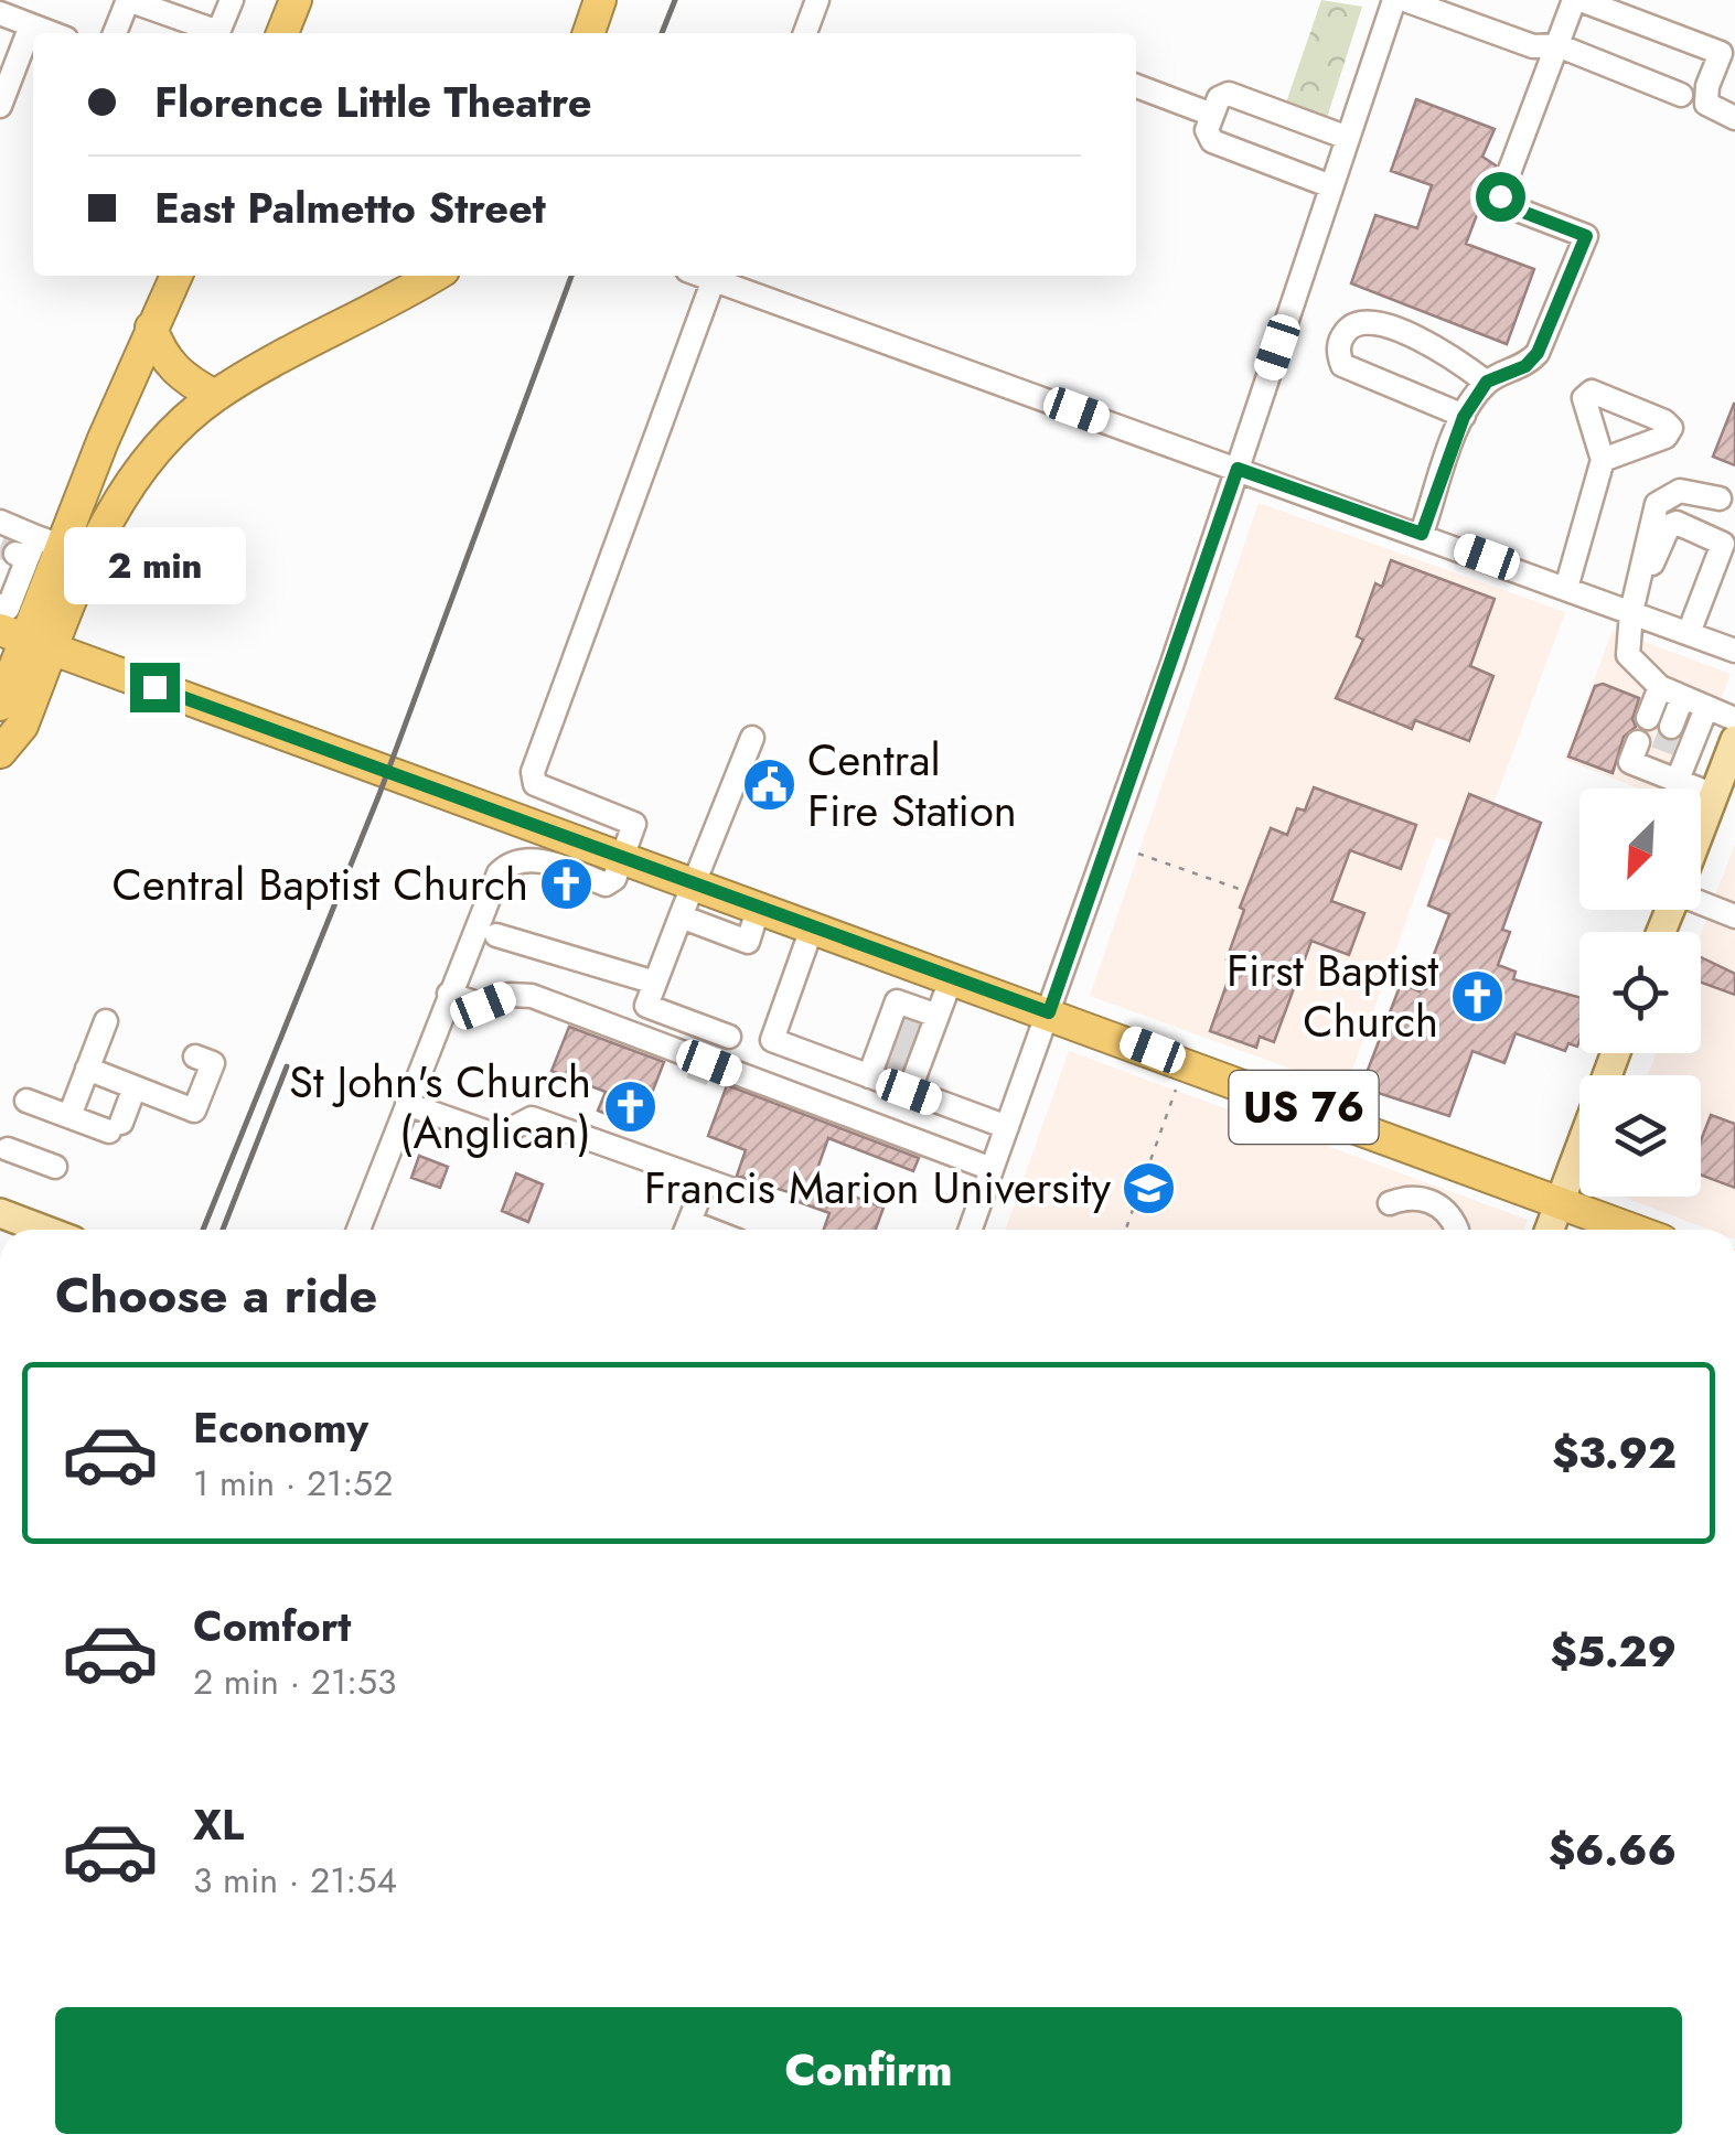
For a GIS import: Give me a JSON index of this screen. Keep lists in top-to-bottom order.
{
  "streets": {
    "highway": ["US 76"]
  },
  "places": {
    "public building": ["Central Fire Station"],
    "church": ["Central Baptist Church", "First Baptist Church", "St John's Church (Anglican)"],
    "school or university": ["Francis Marion University"]
  },
  "north": "bottom left",
  "page": {
    "banner": ["Florence Little Theatre", "East Palmetto Street"],
    "bubble": "2 min",
    "heading": "Choose a ride",
    "list": [
      {
        "name": "Economy",
        "note": "1 min · 21:52",
        "value": "$3.92"
      },
      {
        "name": "Comfort",
        "note": "2 min · 21:53",
        "value": "$5.29"
      },
      {
        "name": "XL",
        "note": "3 min · 21:54",
        "value": "$6.66"
      }
    ],
    "buttons": "Confirm"
  }
}
